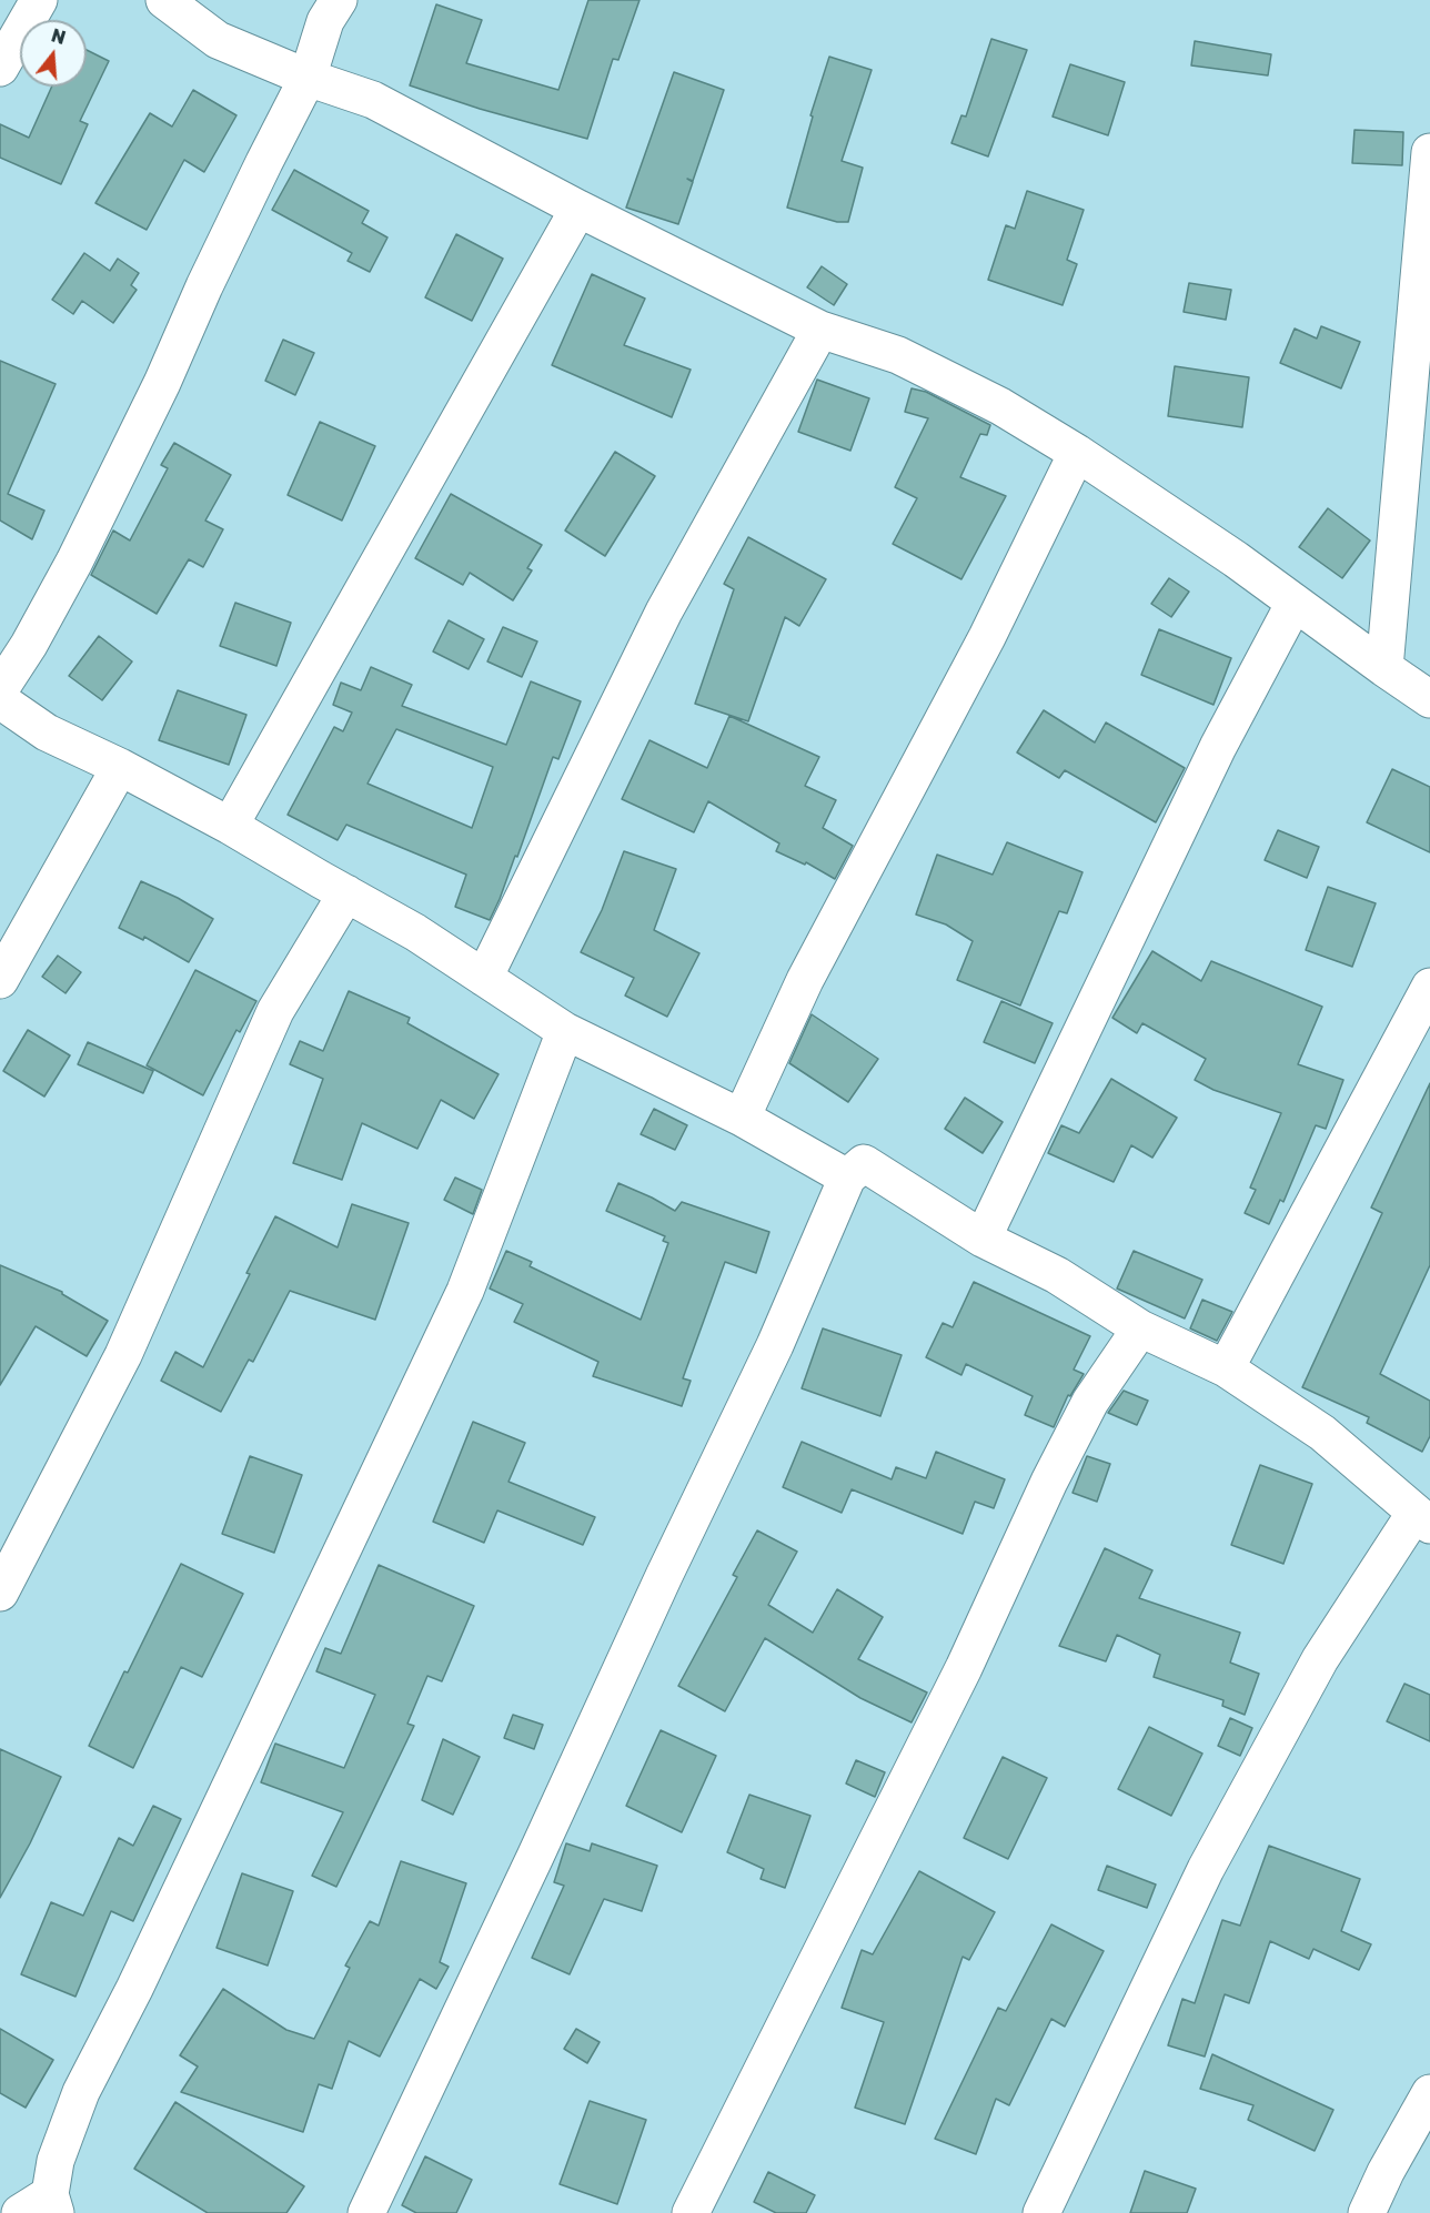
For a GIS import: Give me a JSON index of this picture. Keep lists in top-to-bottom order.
{
  "north": "top"
}
